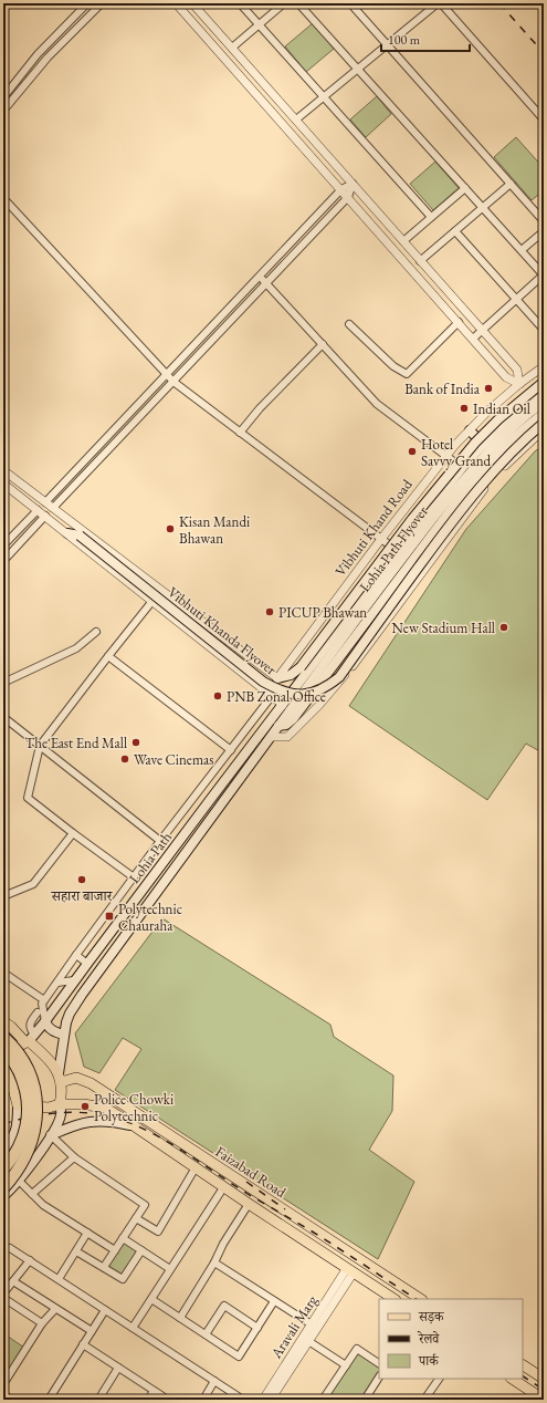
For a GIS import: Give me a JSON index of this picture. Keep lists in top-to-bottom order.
{
  "streets": {
    "main road": [
      "Lohia Path Flyover",
      "Vibhuti Khanda Flyover",
      "Lohia Path",
      "Faizabad Road"
    ],
    "street": ["Vibhuti Khand Road", "Aravali Marg"]
  },
  "crossings": [
    ["Vibhuti Khand Road", "Lohia Path Flyover"],
    ["Lohia Path Flyover", "Lohia Path"],
    ["Lohia Path", "Faizabad Road"],
    ["Faizabad Road", "Aravali Marg"]
  ],
  "places": {
    "other": [
      "Bank of India",
      "Indian Oil",
      "Hotel Savvy Grand",
      "Kisan Mandi Bhawan",
      "PICUP Bhawan",
      "New Stadium Hall",
      "PNB Zonal Office",
      "The East End Mall",
      "Wave Cinemas",
      "सहारा बाजार",
      "Police Chowki Polytechnic"
    ],
    "transit": ["Polytechnic Chauraha"]
  },
  "legend": ["सड़क", "रेलवे", "पार्क"],
  "scale_bar": "100 m"
}
